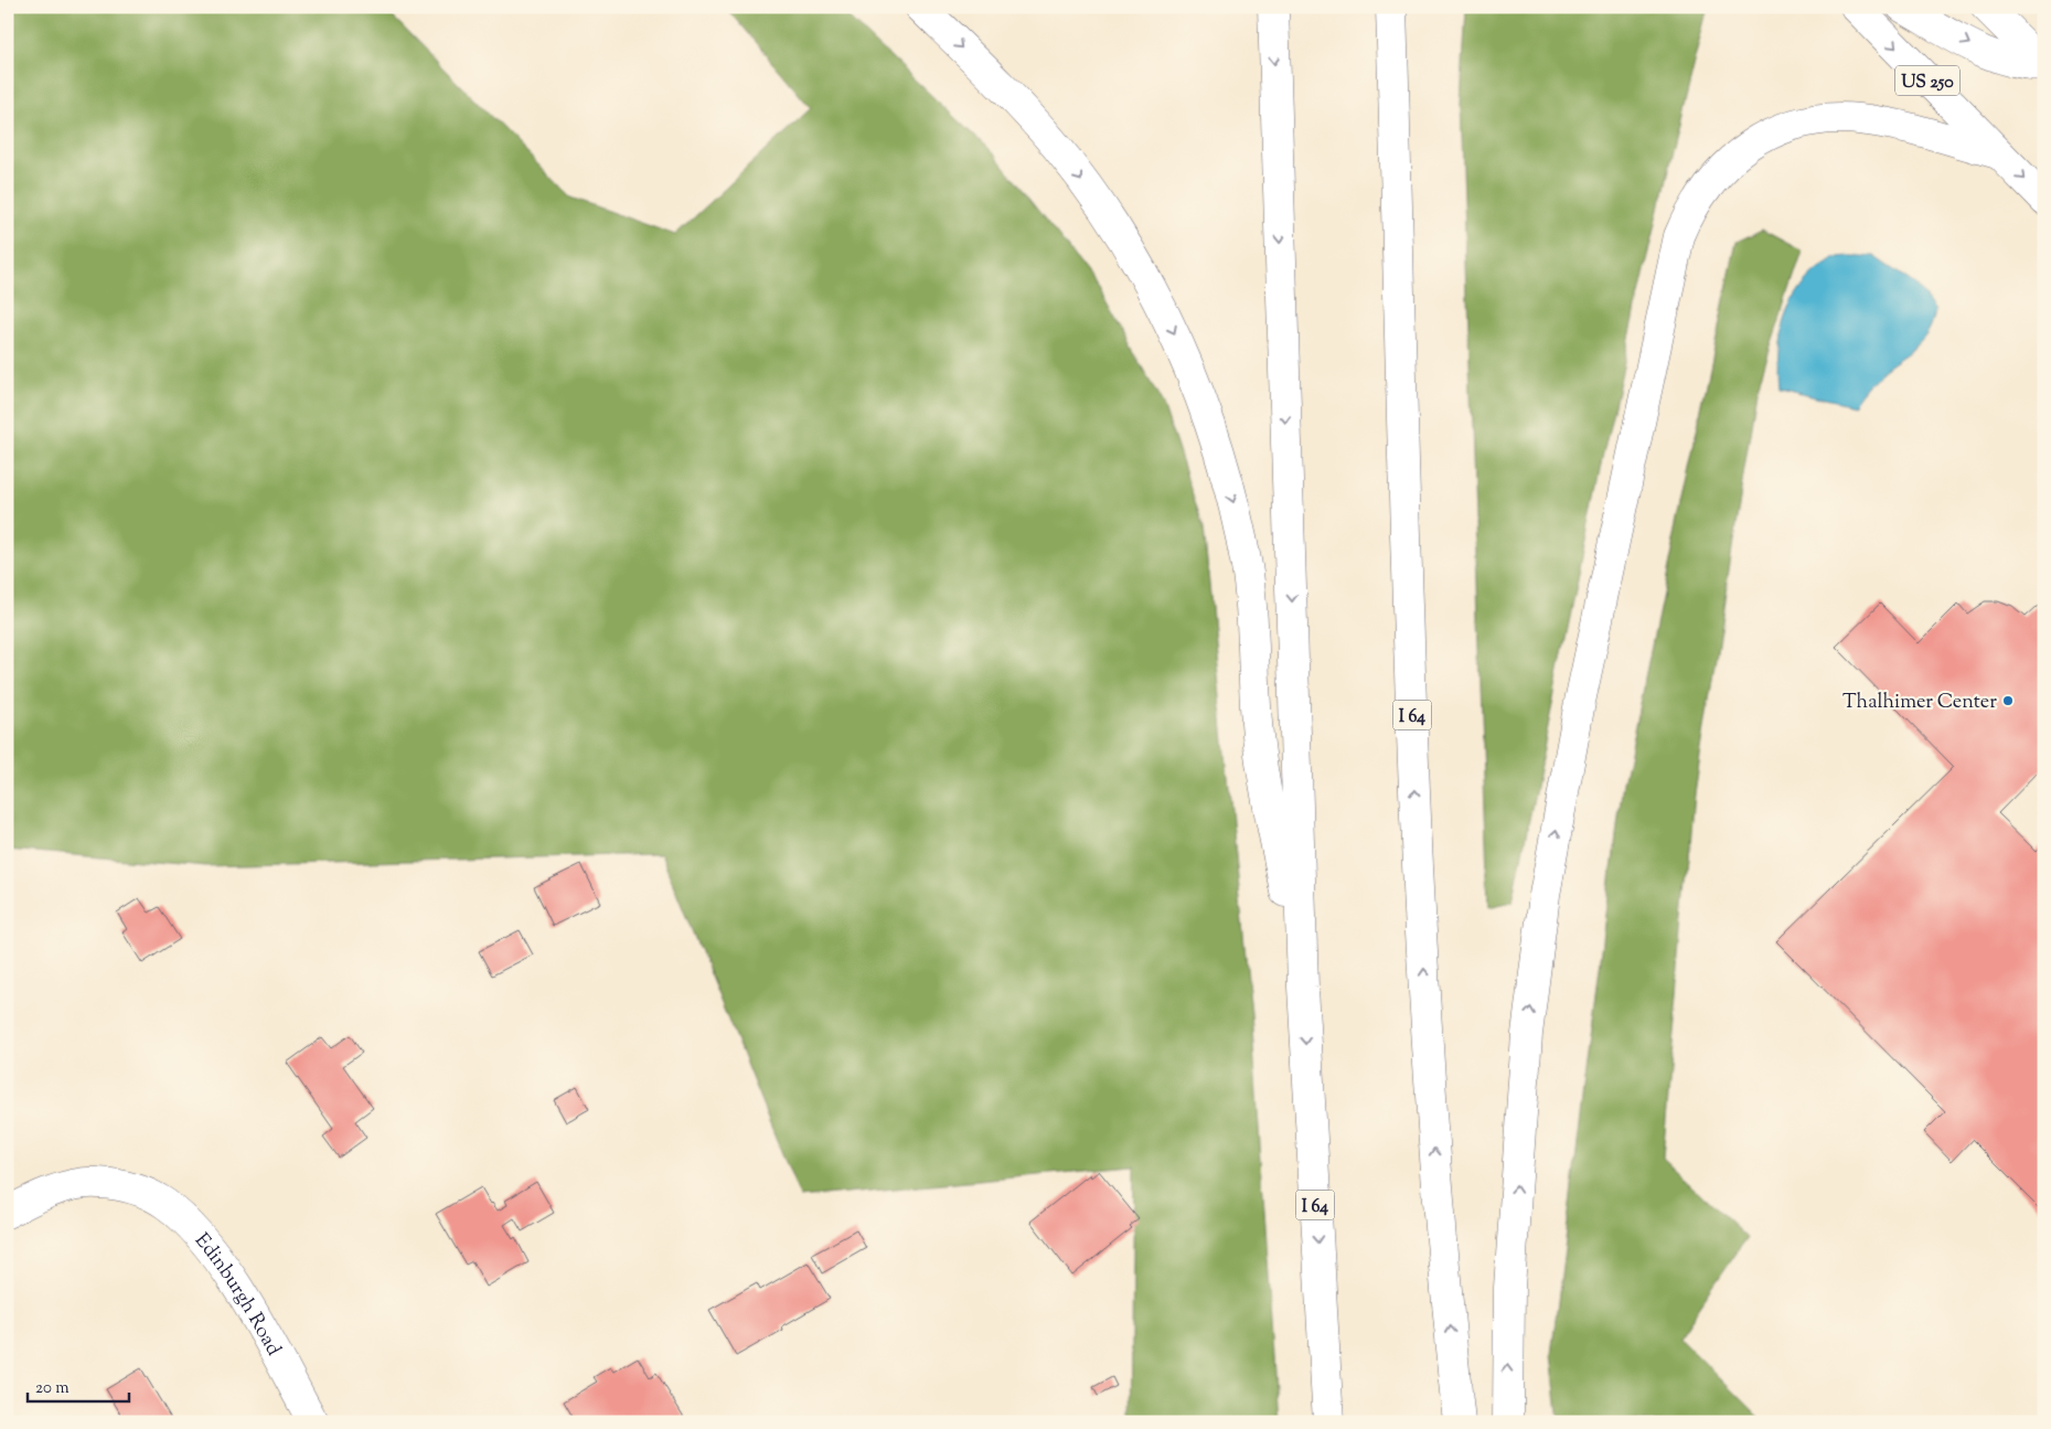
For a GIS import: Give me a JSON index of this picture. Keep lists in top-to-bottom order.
{
  "streets": {
    "main road": ["US 250", "I 64", "Edinburgh Road"]
  },
  "places": ["Thalhimer Center"],
  "scale_bar": "20 m"
}
